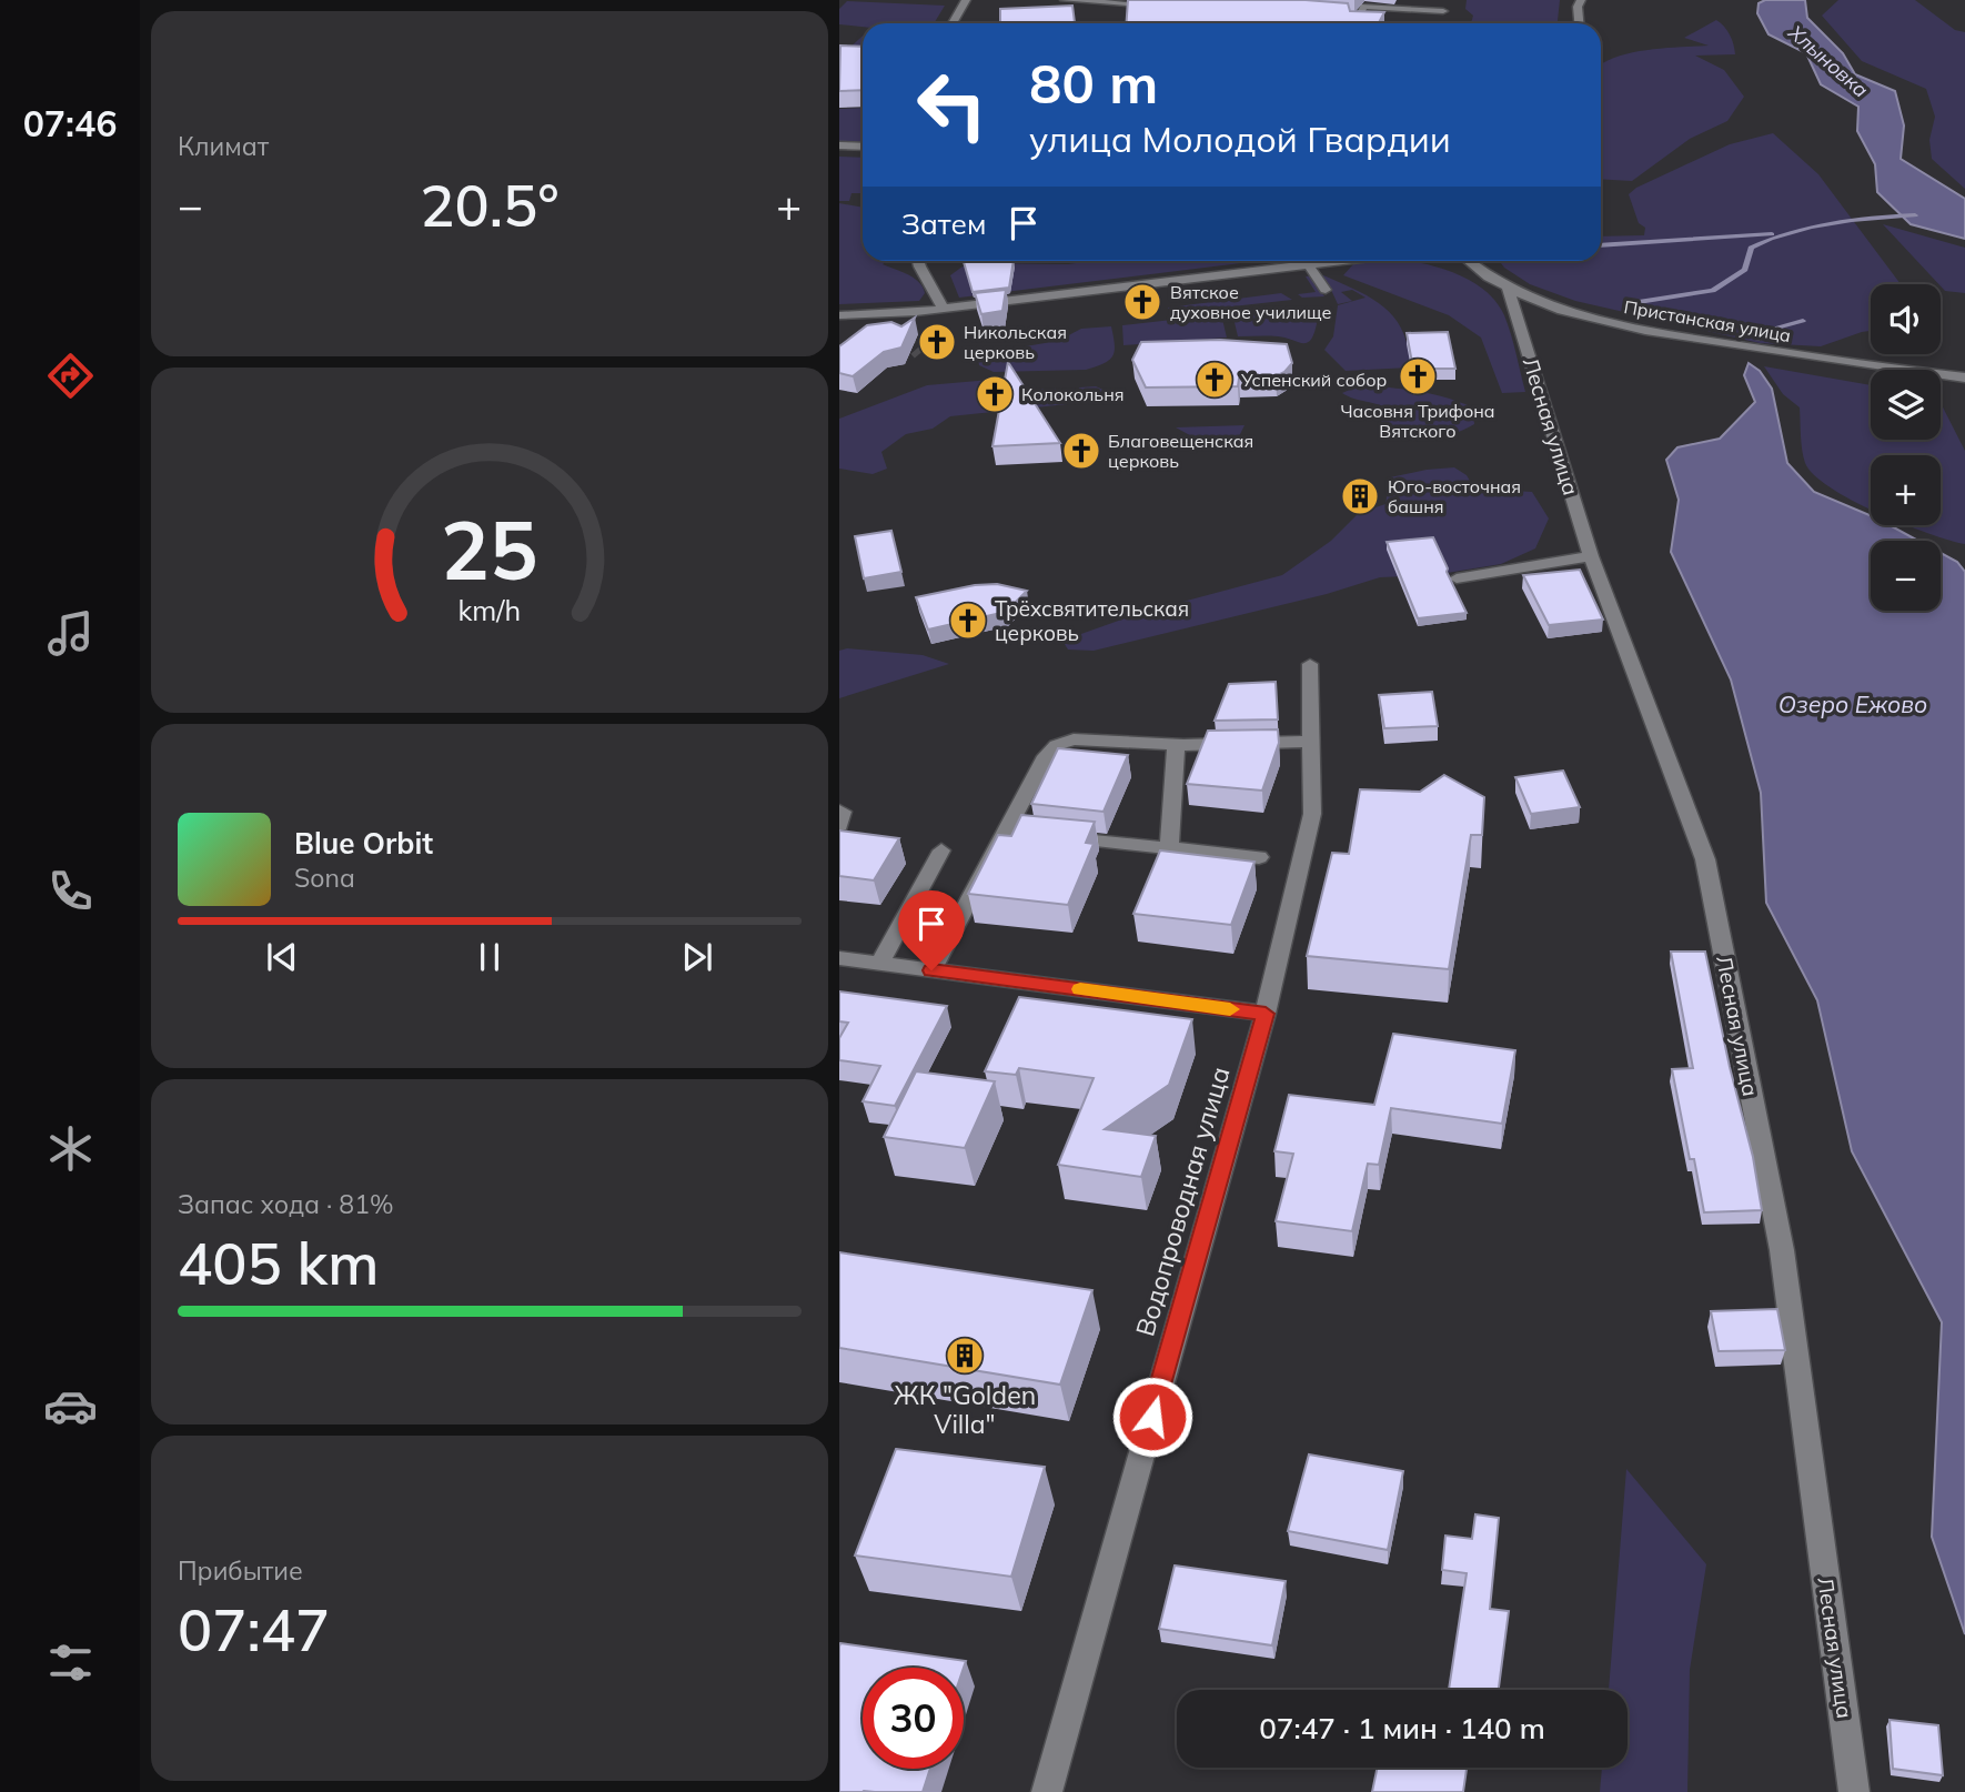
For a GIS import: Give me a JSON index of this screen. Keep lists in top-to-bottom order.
{
  "streets": {
    "street": ["Пристанская улица", "Лесная улица", "Водопроводная улица"]
  },
  "crossings": [
    ["Пристанская улица", "Лесная улица"]
  ],
  "water": ["Хлыновка", "Озеро Ежово"],
  "places": {
    "church": [
      "Вятское духовное училище",
      "Никольская церковь",
      "Часовня Трифона Вятского",
      "Успенский собор",
      "Колокольня",
      "Благовещенская церковь",
      "Трёхсвятительская церковь"
    ],
    "building": ["Юго-восточная башня", "ЖК \"Golden Villa\""]
  },
  "page": {
    "tabs": "07:46",
    "tile": [
      "Климат",
      ["Запас хода · 81%", "405 km"],
      ["Прибытие", "07:47"]
    ],
    "turn": ["80 m", "улица Молодой Гвардии"],
    "heat": ["−", "20.5°", "+"],
    "then": "Затем",
    "map_buttons": ["+", "−"],
    "song": ["Blue Orbit", "Sona"],
    "limit": "30",
    "trip": "07:47 · 1 мин · 140 m",
    "gauge": ["25", "km/h"]
  }
}
